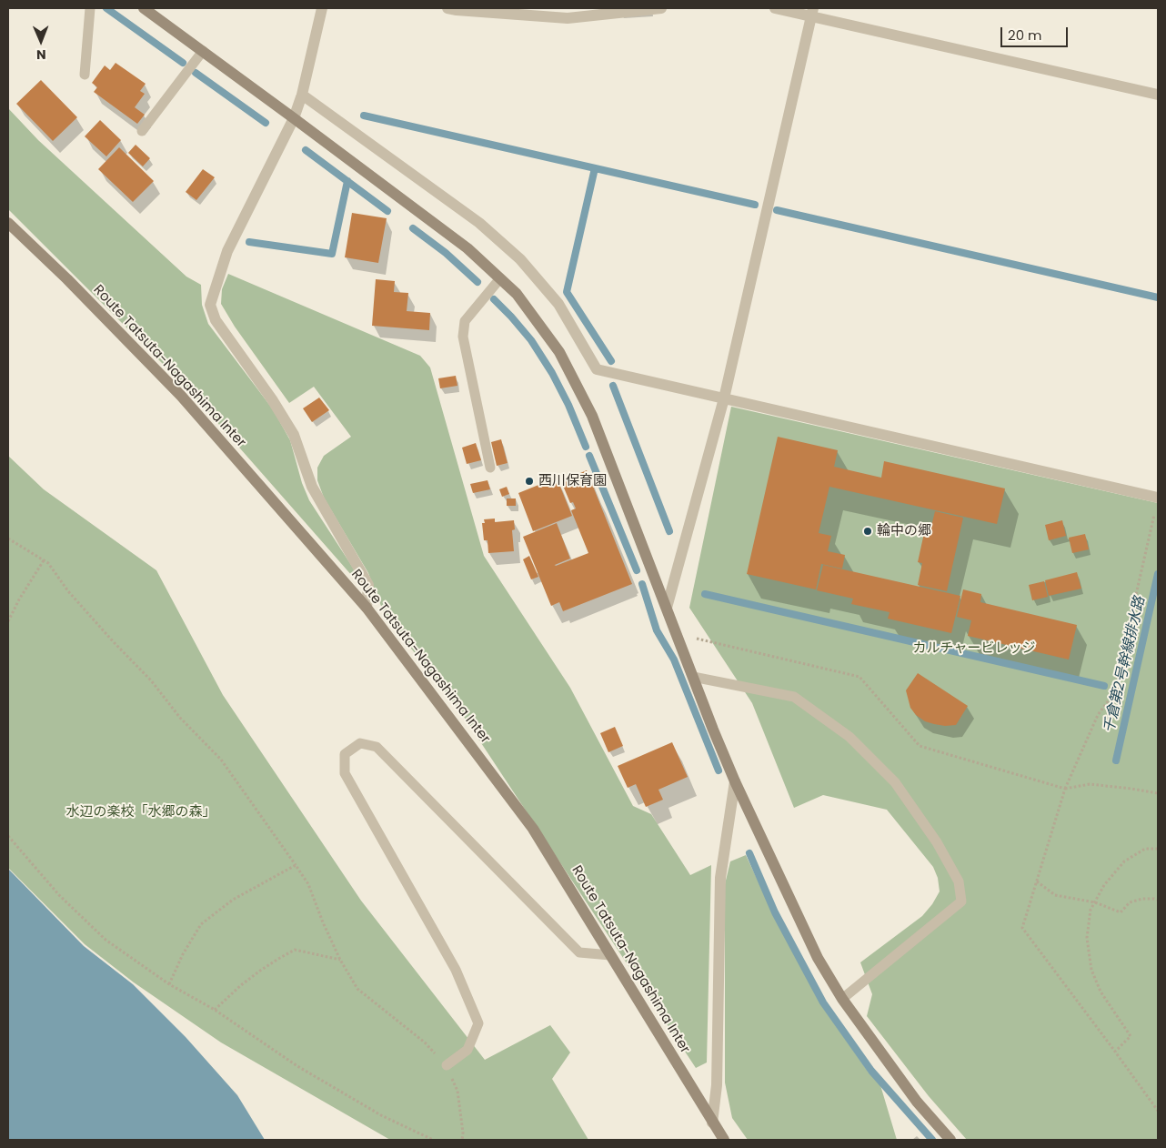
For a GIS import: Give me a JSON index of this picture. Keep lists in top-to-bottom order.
{
  "streets": {
    "street": ["Route Tatsuta-Nagashima Inter"]
  },
  "water": ["千倉第2号幹線排水路"],
  "parks": ["カルチャービレッジ", "水辺の楽校「水郷の森」"],
  "places": ["西川保育園", "輪中の郷"],
  "scale_bar": "20 m",
  "north": "bottom"
}
